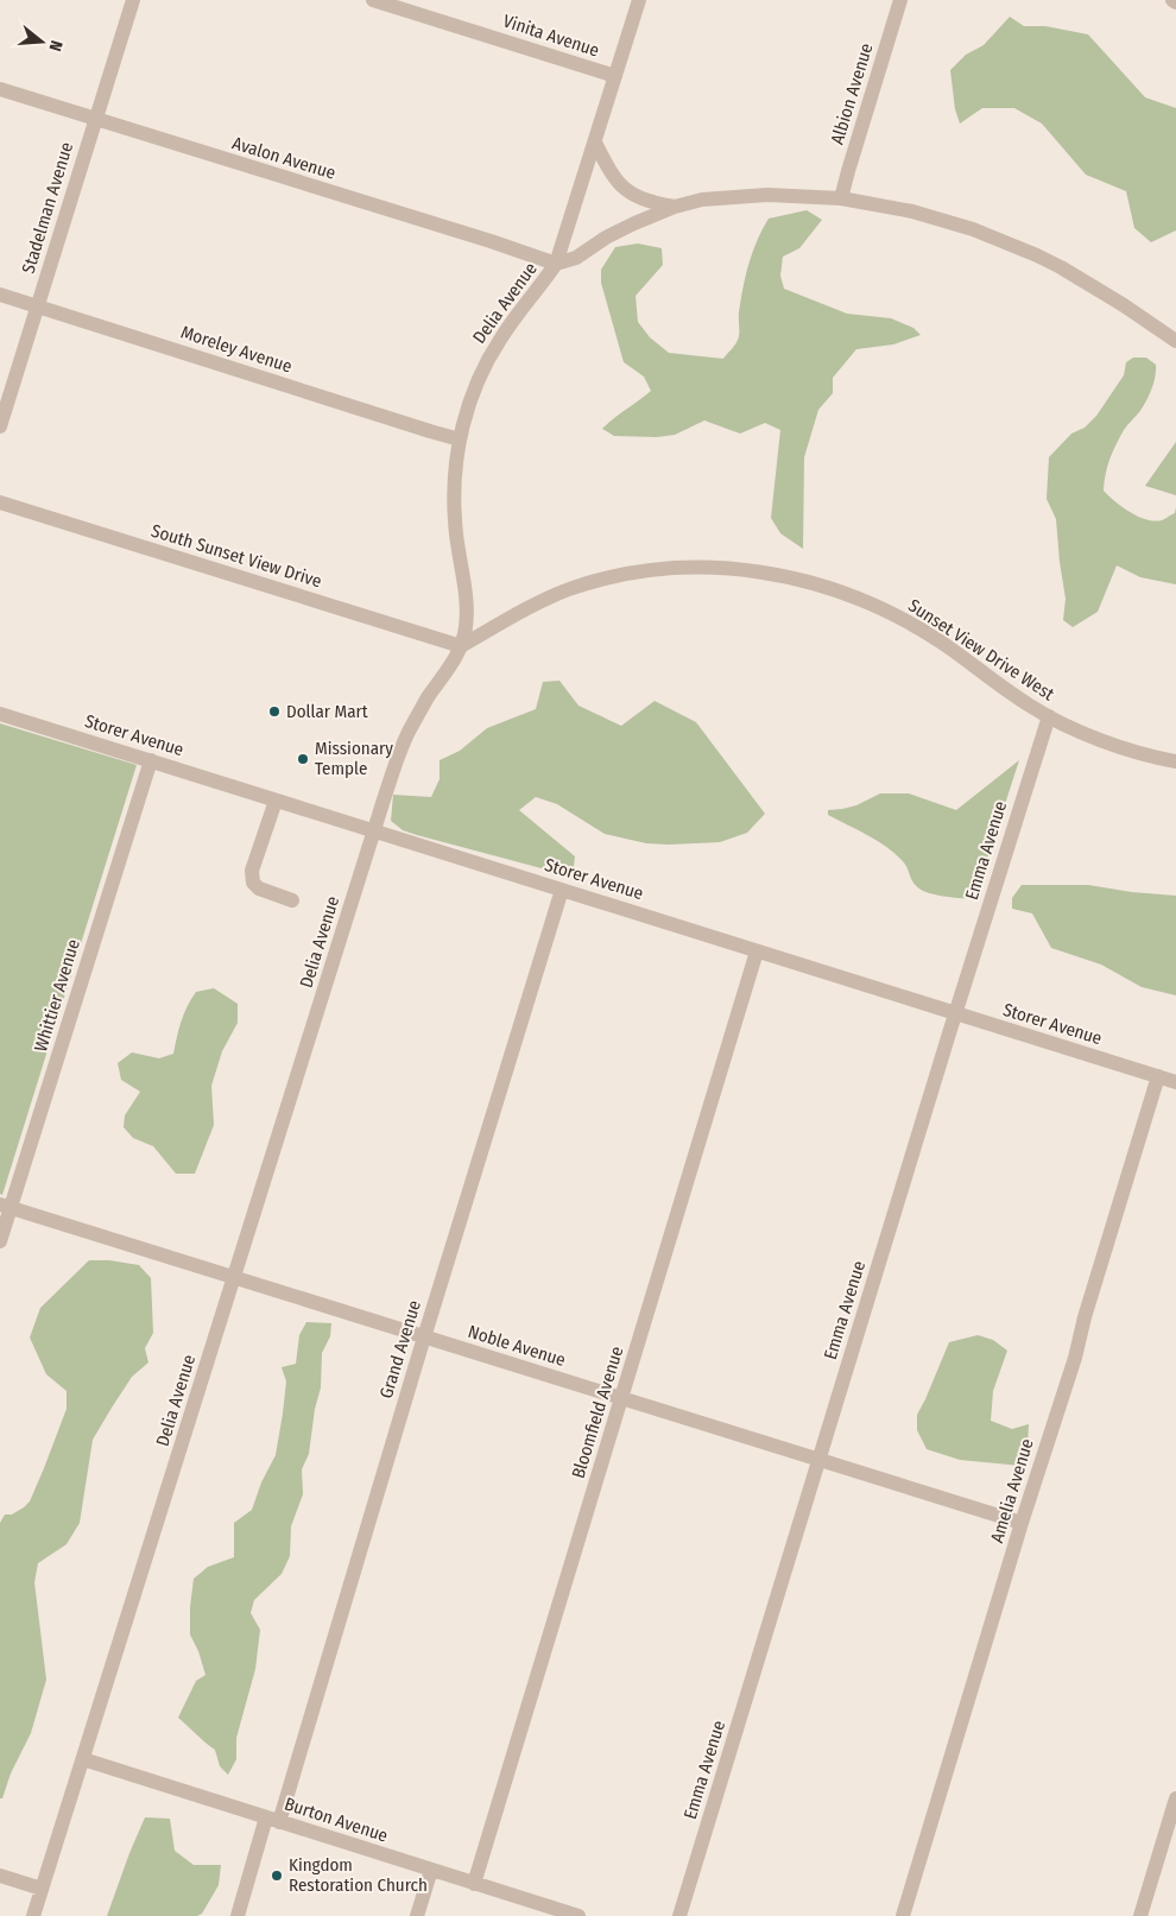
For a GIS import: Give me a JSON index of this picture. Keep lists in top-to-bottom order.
{
  "streets": {
    "street": [
      "Vinita Avenue",
      "Albion Avenue",
      "Avalon Avenue",
      "Stadelman Avenue",
      "Delia Avenue",
      "Moreley Avenue",
      "South Sunset View Drive",
      "Sunset View Drive West",
      "Storer Avenue",
      "Emma Avenue",
      "Whittier Avenue",
      "Noble Avenue",
      "Grand Avenue",
      "Bloomfield Avenue",
      "Amelia Avenue",
      "Burton Avenue"
    ]
  },
  "crossings": [
    ["Vinita Avenue", "Delia Avenue"],
    ["Avalon Avenue", "Stadelman Avenue"],
    ["Avalon Avenue", "Delia Avenue"],
    ["Stadelman Avenue", "Moreley Avenue"],
    ["Delia Avenue", "Moreley Avenue"],
    ["Delia Avenue", "South Sunset View Drive"],
    ["Delia Avenue", "Sunset View Drive West"],
    ["Delia Avenue", "Storer Avenue"],
    ["Delia Avenue", "Noble Avenue"],
    ["Delia Avenue", "Burton Avenue"],
    ["South Sunset View Drive", "Sunset View Drive West"],
    ["Sunset View Drive West", "Emma Avenue"],
    ["Storer Avenue", "Emma Avenue"],
    ["Storer Avenue", "Whittier Avenue"],
    ["Storer Avenue", "Grand Avenue"],
    ["Storer Avenue", "Bloomfield Avenue"],
    ["Storer Avenue", "Amelia Avenue"],
    ["Emma Avenue", "Noble Avenue"],
    ["Whittier Avenue", "Noble Avenue"],
    ["Noble Avenue", "Grand Avenue"],
    ["Noble Avenue", "Bloomfield Avenue"],
    ["Noble Avenue", "Amelia Avenue"],
    ["Grand Avenue", "Burton Avenue"],
    ["Bloomfield Avenue", "Burton Avenue"]
  ],
  "places": ["Dollar Mart", "Missionary Temple", "Kingdom Restoration Church"],
  "north": "right"
}
